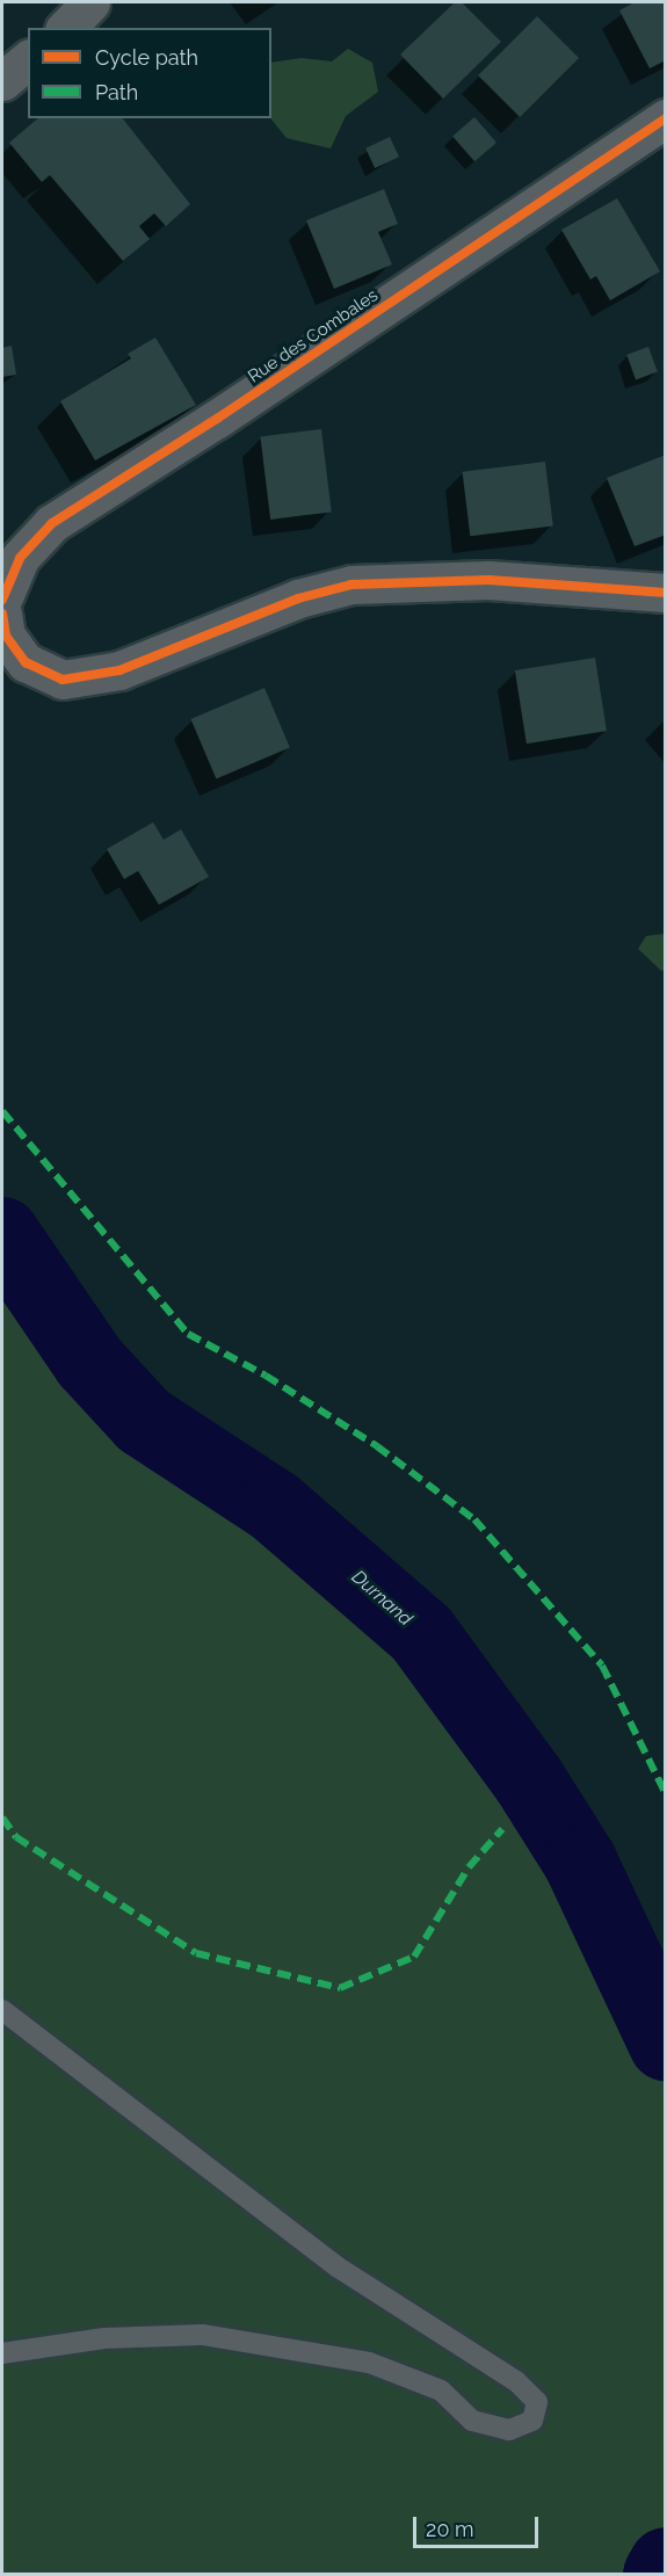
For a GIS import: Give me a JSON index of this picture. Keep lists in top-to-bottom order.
{
  "streets": {
    "street": ["Rue des Combales"]
  },
  "water": ["Durnand"],
  "legend": ["Cycle path", "Path"],
  "scale_bar": "20 m"
}
